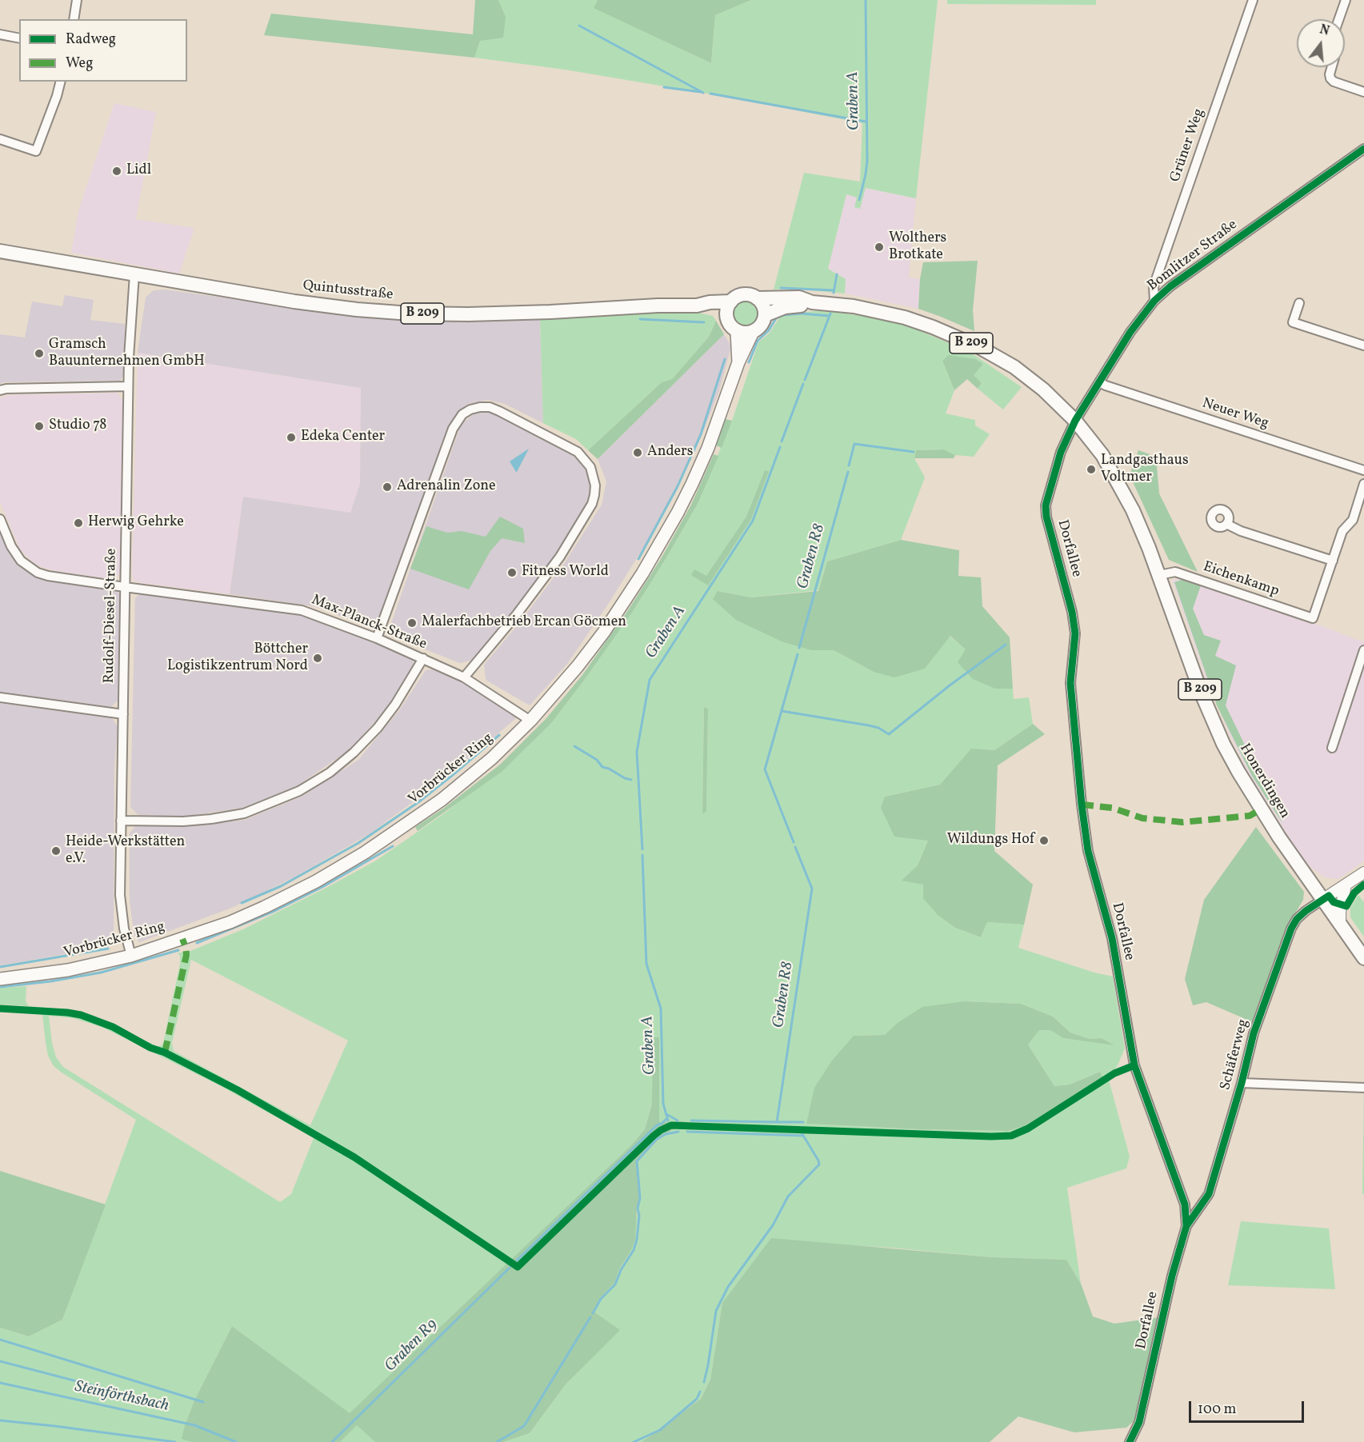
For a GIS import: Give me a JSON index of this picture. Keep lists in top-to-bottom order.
{
  "streets": {
    "main road": [
      "Quintusstraße",
      "B 209",
      "Vorbrücker Ring",
      "Honerdingen"
    ],
    "street": [
      "Grüner Weg",
      "Bomlitzer Straße",
      "Neuer Weg",
      "Dorfallee",
      "Eichenkamp",
      "Rudolf-Diesel-Straße",
      "Max-Planck-Straße",
      "Schäferweg"
    ]
  },
  "crossings": [
    ["Grüner Weg", "Bomlitzer Straße"],
    ["Bomlitzer Straße", "B 209"],
    ["Bomlitzer Straße", "Neuer Weg"],
    ["Bomlitzer Straße", "Dorfallee"],
    ["Quintusstraße", "B 209"],
    ["Quintusstraße", "Rudolf-Diesel-Straße"],
    ["Quintusstraße", "Vorbrücker Ring"],
    ["B 209", "Dorfallee"],
    ["B 209", "Eichenkamp"],
    ["B 209", "Vorbrücker Ring"],
    ["B 209", "Honerdingen"],
    ["Dorfallee", "Schäferweg"],
    ["Eichenkamp", "Honerdingen"],
    ["Rudolf-Diesel-Straße", "Max-Planck-Straße"],
    ["Rudolf-Diesel-Straße", "Vorbrücker Ring"],
    ["Max-Planck-Straße", "Vorbrücker Ring"],
    ["Honerdingen", "Schäferweg"]
  ],
  "water": [
    "Graben A",
    "Graben R8",
    "Graben R9",
    "Steinförthsbach"
  ],
  "places": [
    "Lidl",
    "Wolthers Brotkate",
    "Gramsch Bauunternehmen GmbH",
    "Studio 78",
    "Edeka Center",
    "Anders",
    "Landgasthaus Voltmer",
    "Adrenalin Zone",
    "Herwig Gehrke",
    "Fitness World",
    "Malerfachbetrieb Ercan Göcmen",
    "Böttcher Logistikzentrum Nord",
    "Wildungs Hof",
    "Heide-Werkstätten e.V."
  ],
  "legend": ["Radweg", "Weg"],
  "scale_bar": "100 m",
  "north": "top"
}
